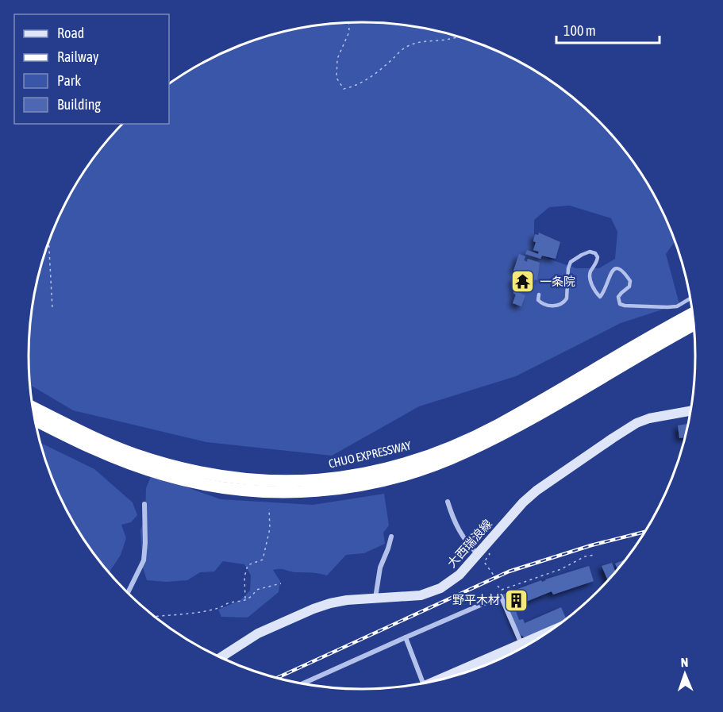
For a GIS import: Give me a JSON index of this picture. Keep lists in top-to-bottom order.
{
  "streets": {
    "highway": ["CHUO EXPRESSWAY"],
    "main road": ["大西瑞浪線"]
  },
  "places": {
    "temple": ["一条院"],
    "building": ["野平木材"]
  },
  "legend": [
    "Road",
    "Railway",
    "Park",
    "Building"
  ],
  "scale_bar": "100 m",
  "north": "top"
}
